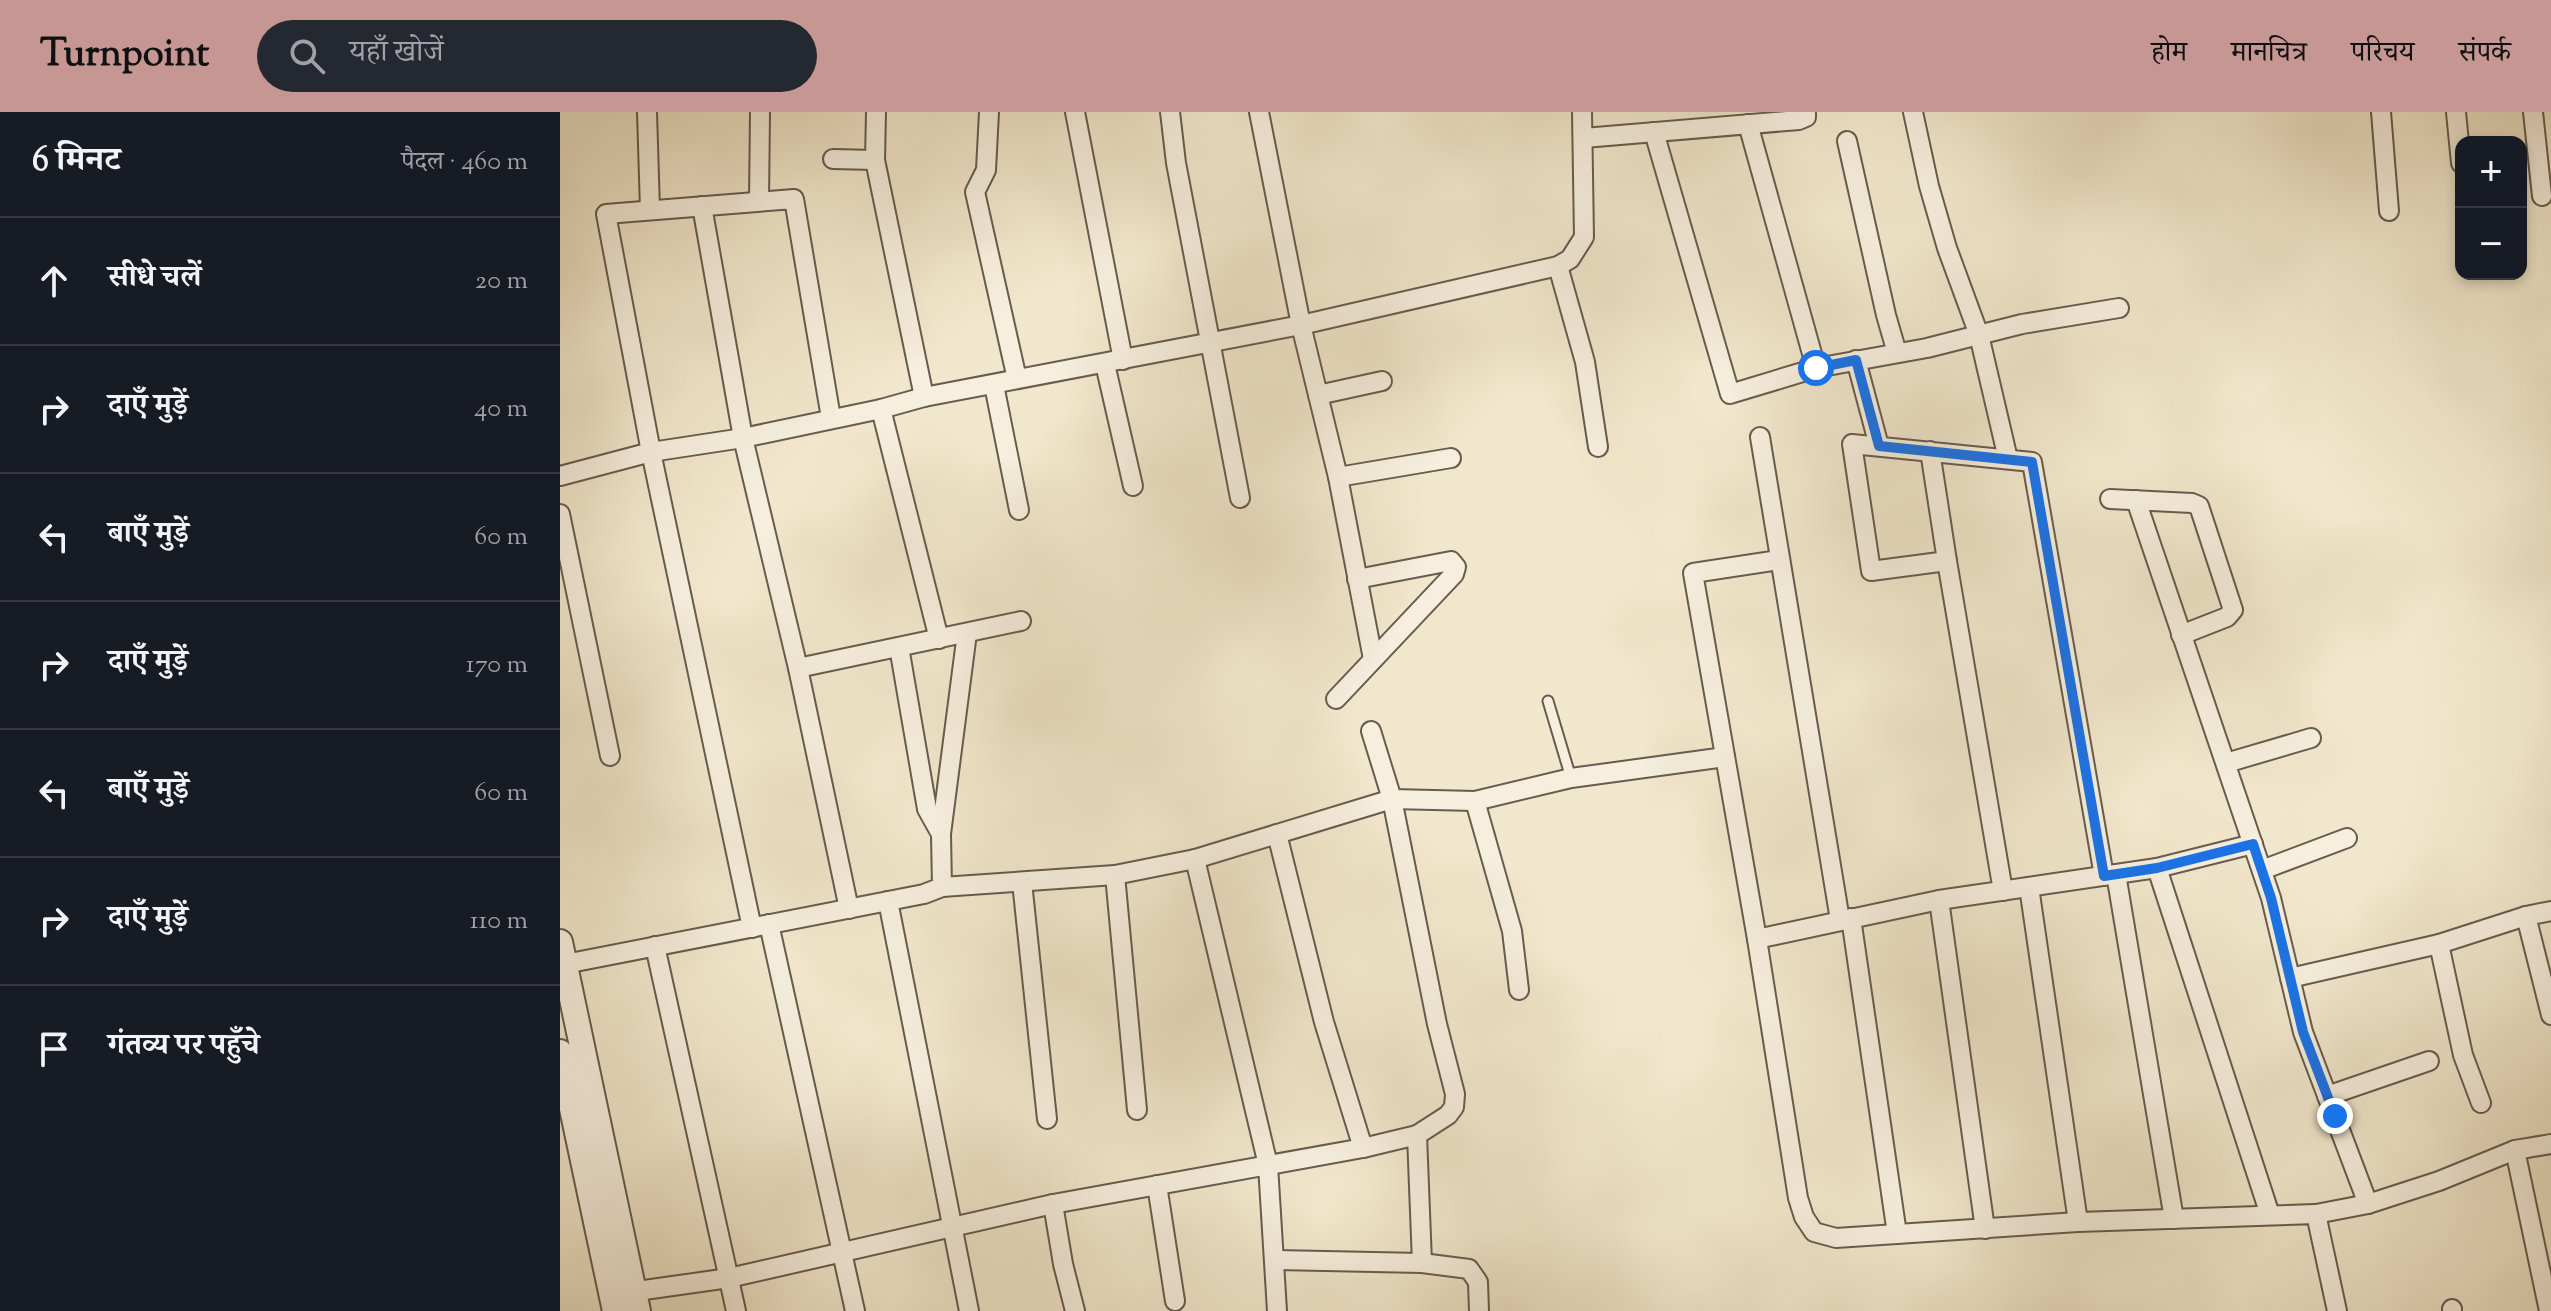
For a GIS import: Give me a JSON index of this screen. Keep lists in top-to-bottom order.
{
  "page": {
    "header": "Turnpoint",
    "search": "यहाँ खोजें",
    "nav": [
      "होम",
      "मानचित्र",
      "परिचय",
      "संपर्क"
    ],
    "heading": ["6 मिनट", "पैदल · 460 m"],
    "map_buttons": ["+", "−"],
    "list": [
      ["सीधे चलें", "20 m"],
      ["दाएँ मुड़ें", "40 m"],
      ["बाएँ मुड़ें", "60 m"],
      ["दाएँ मुड़ें", "170 m"],
      ["बाएँ मुड़ें", "60 m"],
      ["दाएँ मुड़ें", "110 m"],
      "गंतव्य पर पहुँचे"
    ]
  }
}
